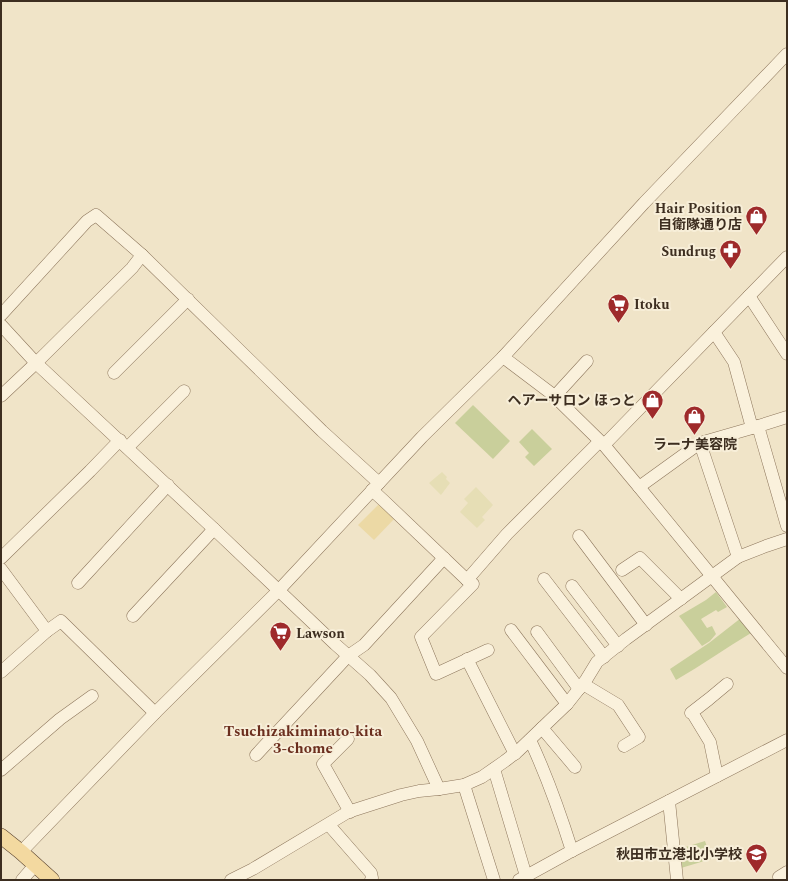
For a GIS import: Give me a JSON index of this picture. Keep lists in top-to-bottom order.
{
  "districts": ["Tsuchizakiminato-kita 3-chome"],
  "places": {
    "shop": ["Hair Position 自衛隊通り店", "ヘアーサロン ほっと", "ラーナ美容院"],
    "pharmacy": ["Sundrug"],
    "supermarket": ["Itoku", "Lawson"],
    "school or university": ["秋田市立港北小学校"]
  }
}
